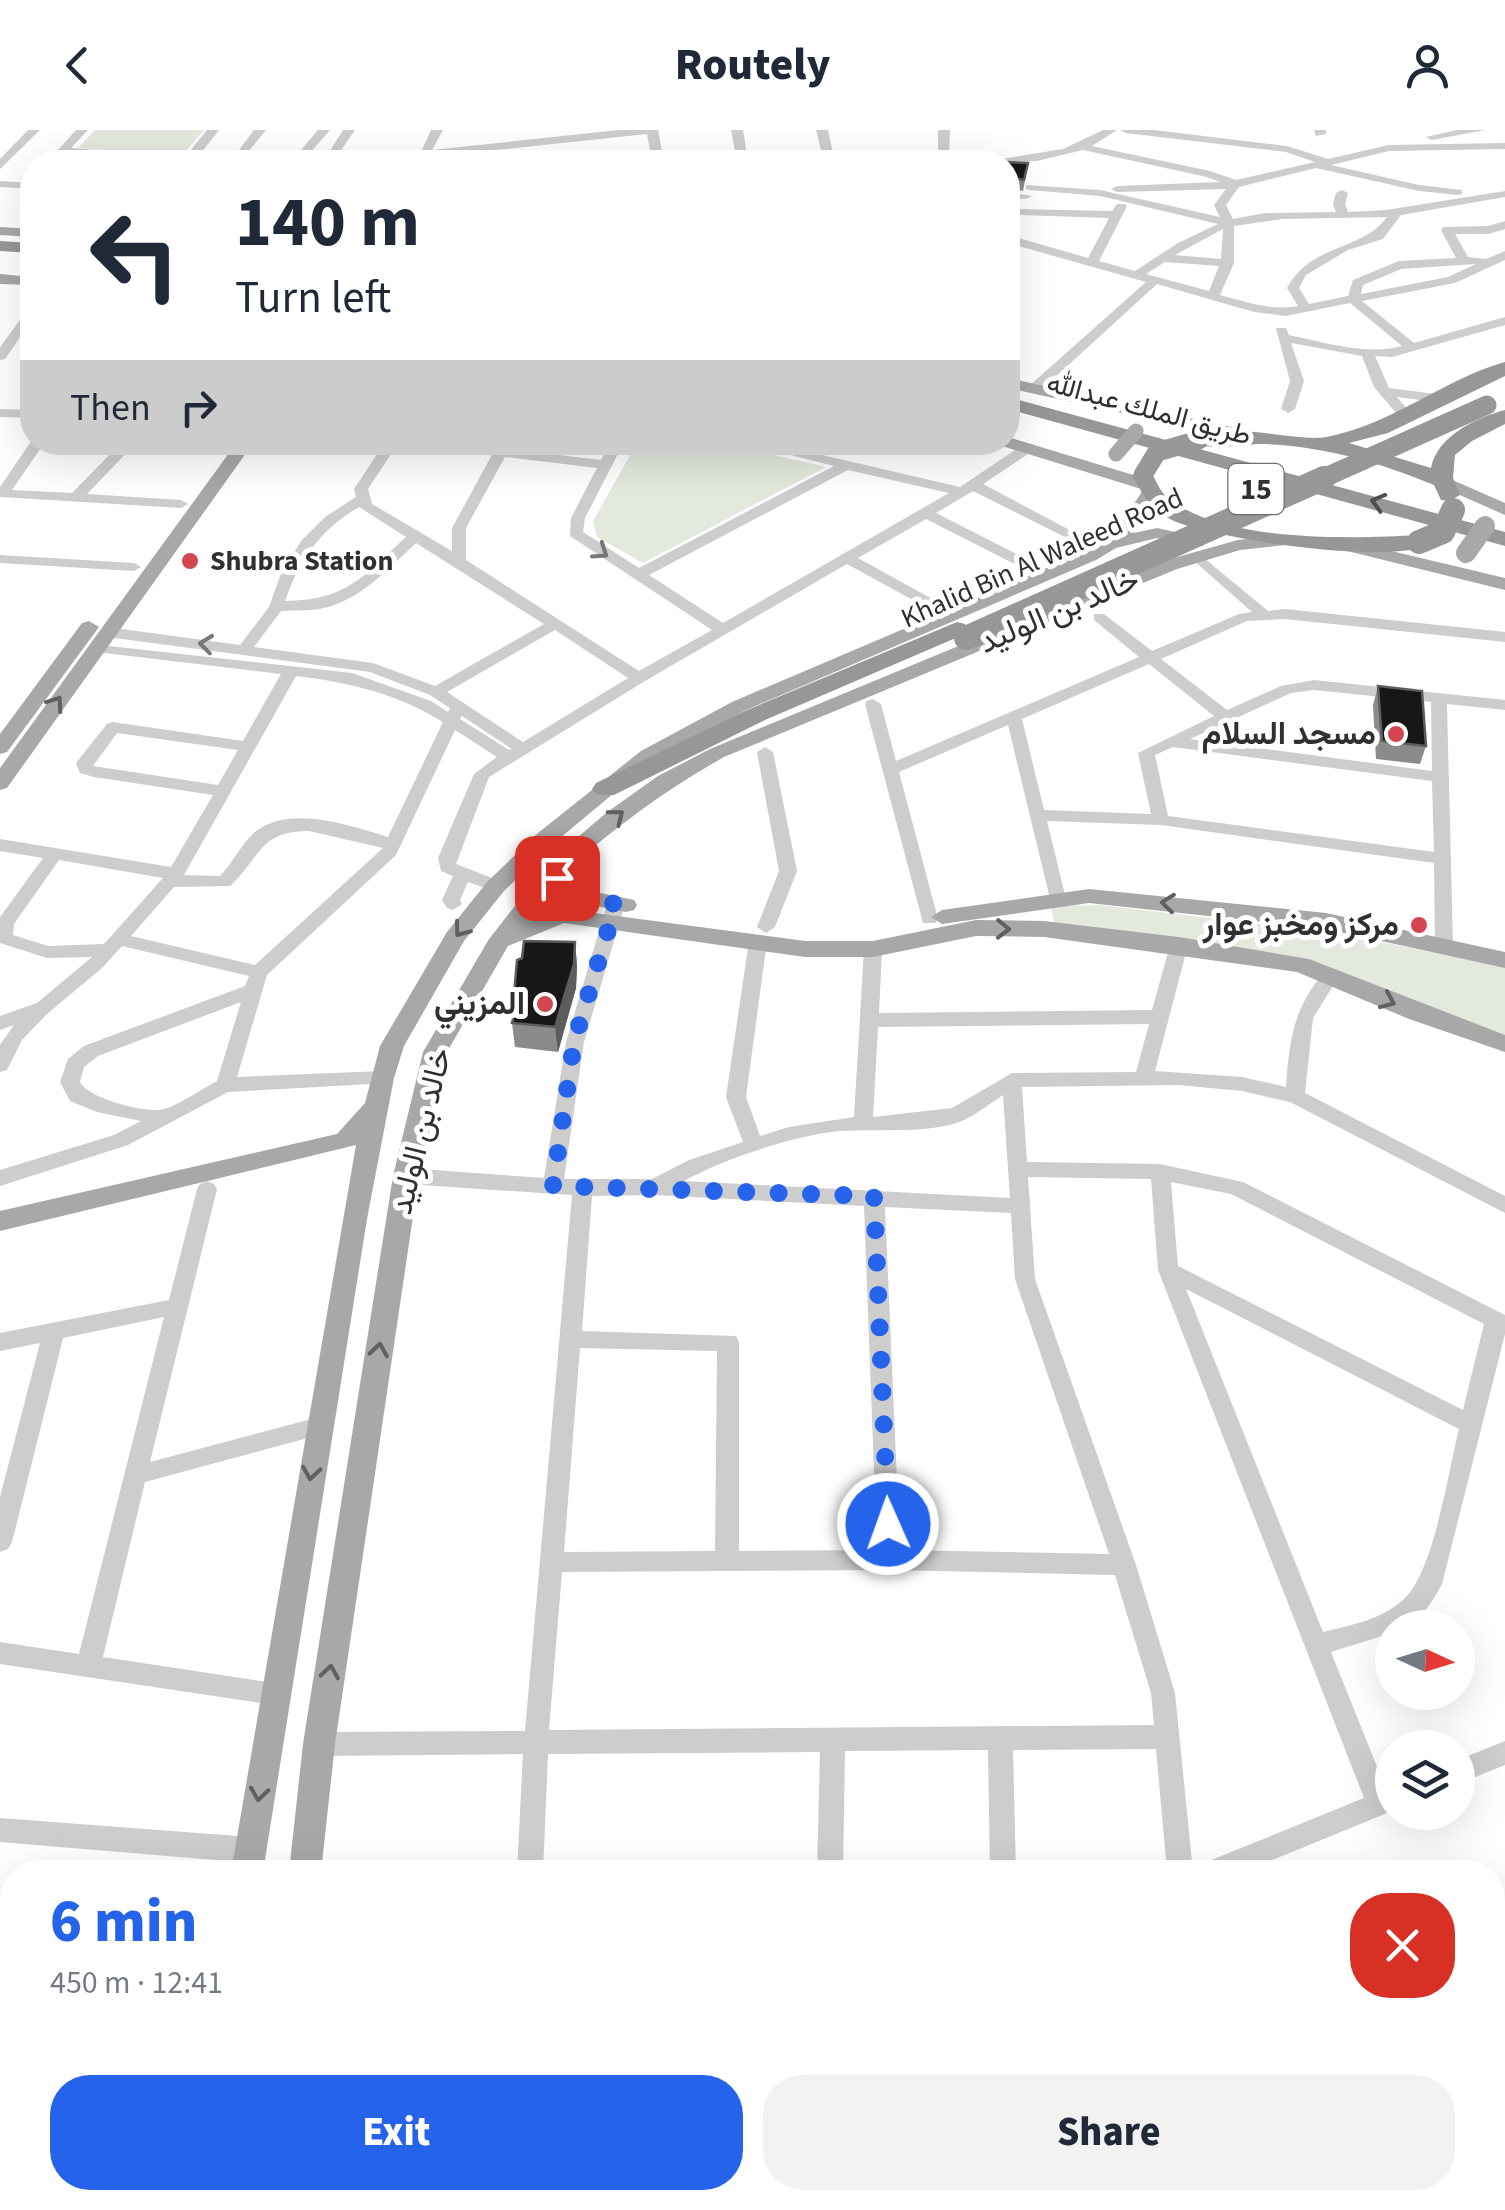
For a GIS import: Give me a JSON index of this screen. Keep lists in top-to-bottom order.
{
  "streets": {
    "highway": [
      "طريق الملك عبدالله",
      "15",
      "Khalid Bin Al Waleed Road",
      "خالد بن الوليد"
    ]
  },
  "crossings": [
    ["Khalid Bin Al Waleed Road", "خالد بن الوليد"]
  ],
  "places": [
    "Shubra Station",
    "مسجد السلام",
    "مركز ومخبز عوار",
    "المزيني"
  ],
  "north": "right",
  "page": {
    "header": "Routely",
    "turn": ["140 m", "Turn left"],
    "then": "Then",
    "heading": ["6 min", "450 m · 12:41"],
    "buttons": ["Exit", "Share"]
  }
}
